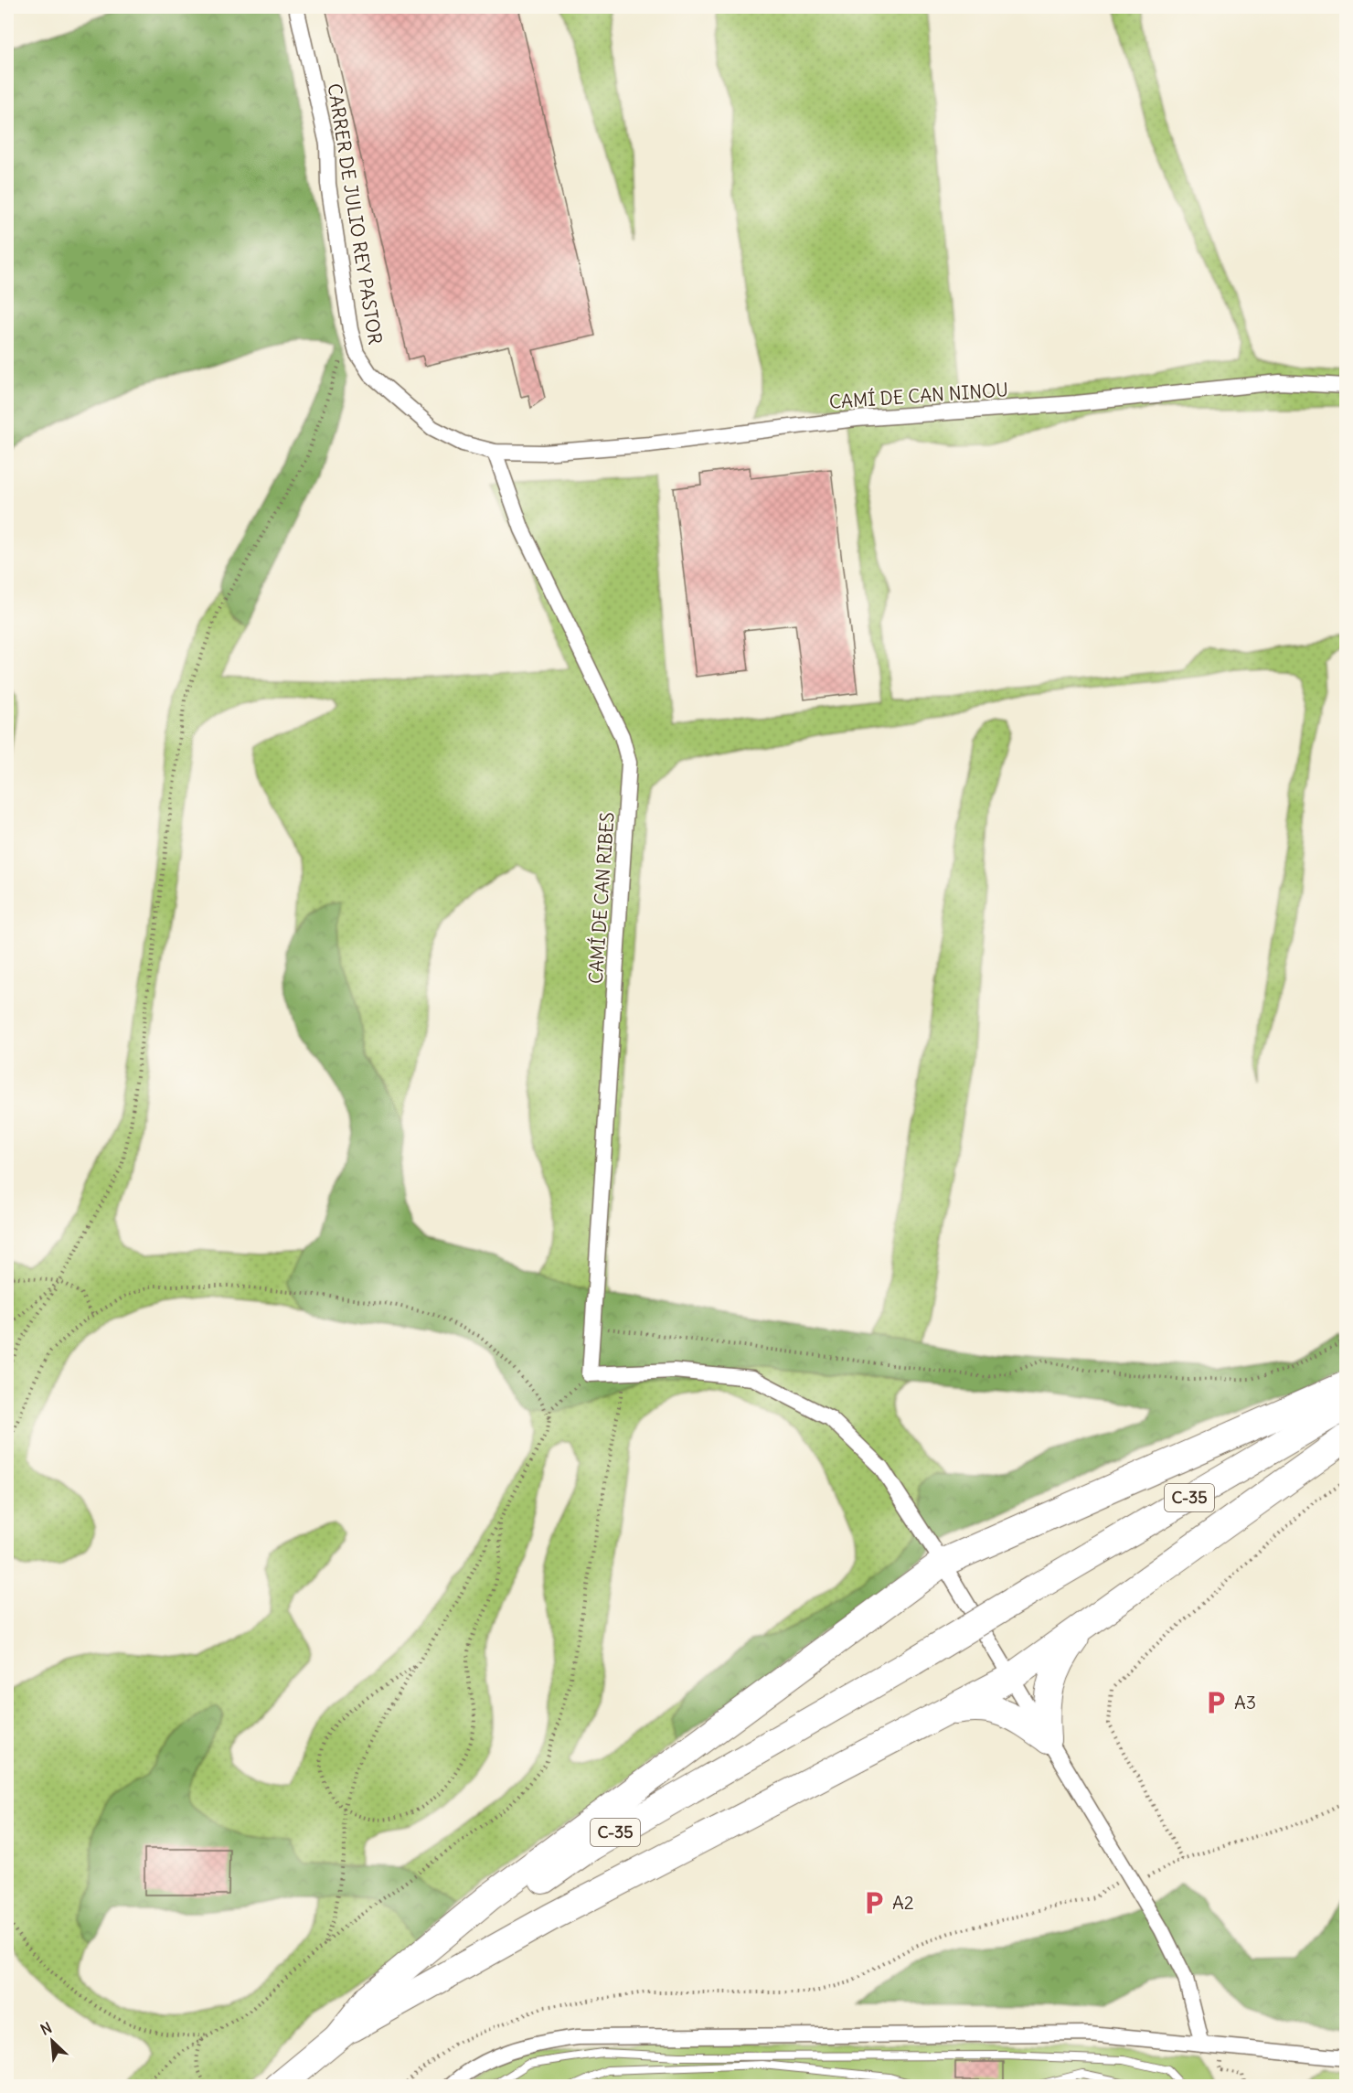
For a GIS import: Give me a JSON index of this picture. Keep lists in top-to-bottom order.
{
  "streets": {
    "highway": ["C-35"],
    "street": ["CARRER DE JULIO REY PASTOR", "CAMÍ DE CAN NINOU", "CAMÍ DE CAN RIBES"]
  },
  "crossings": [
    ["CARRER DE JULIO REY PASTOR", "CAMÍ DE CAN NINOU"],
    ["CARRER DE JULIO REY PASTOR", "CAMÍ DE CAN RIBES"],
    ["CAMÍ DE CAN NINOU", "CAMÍ DE CAN RIBES"]
  ],
  "places": {
    "parking": ["A3", "A2"]
  },
  "north": "top left"
}
